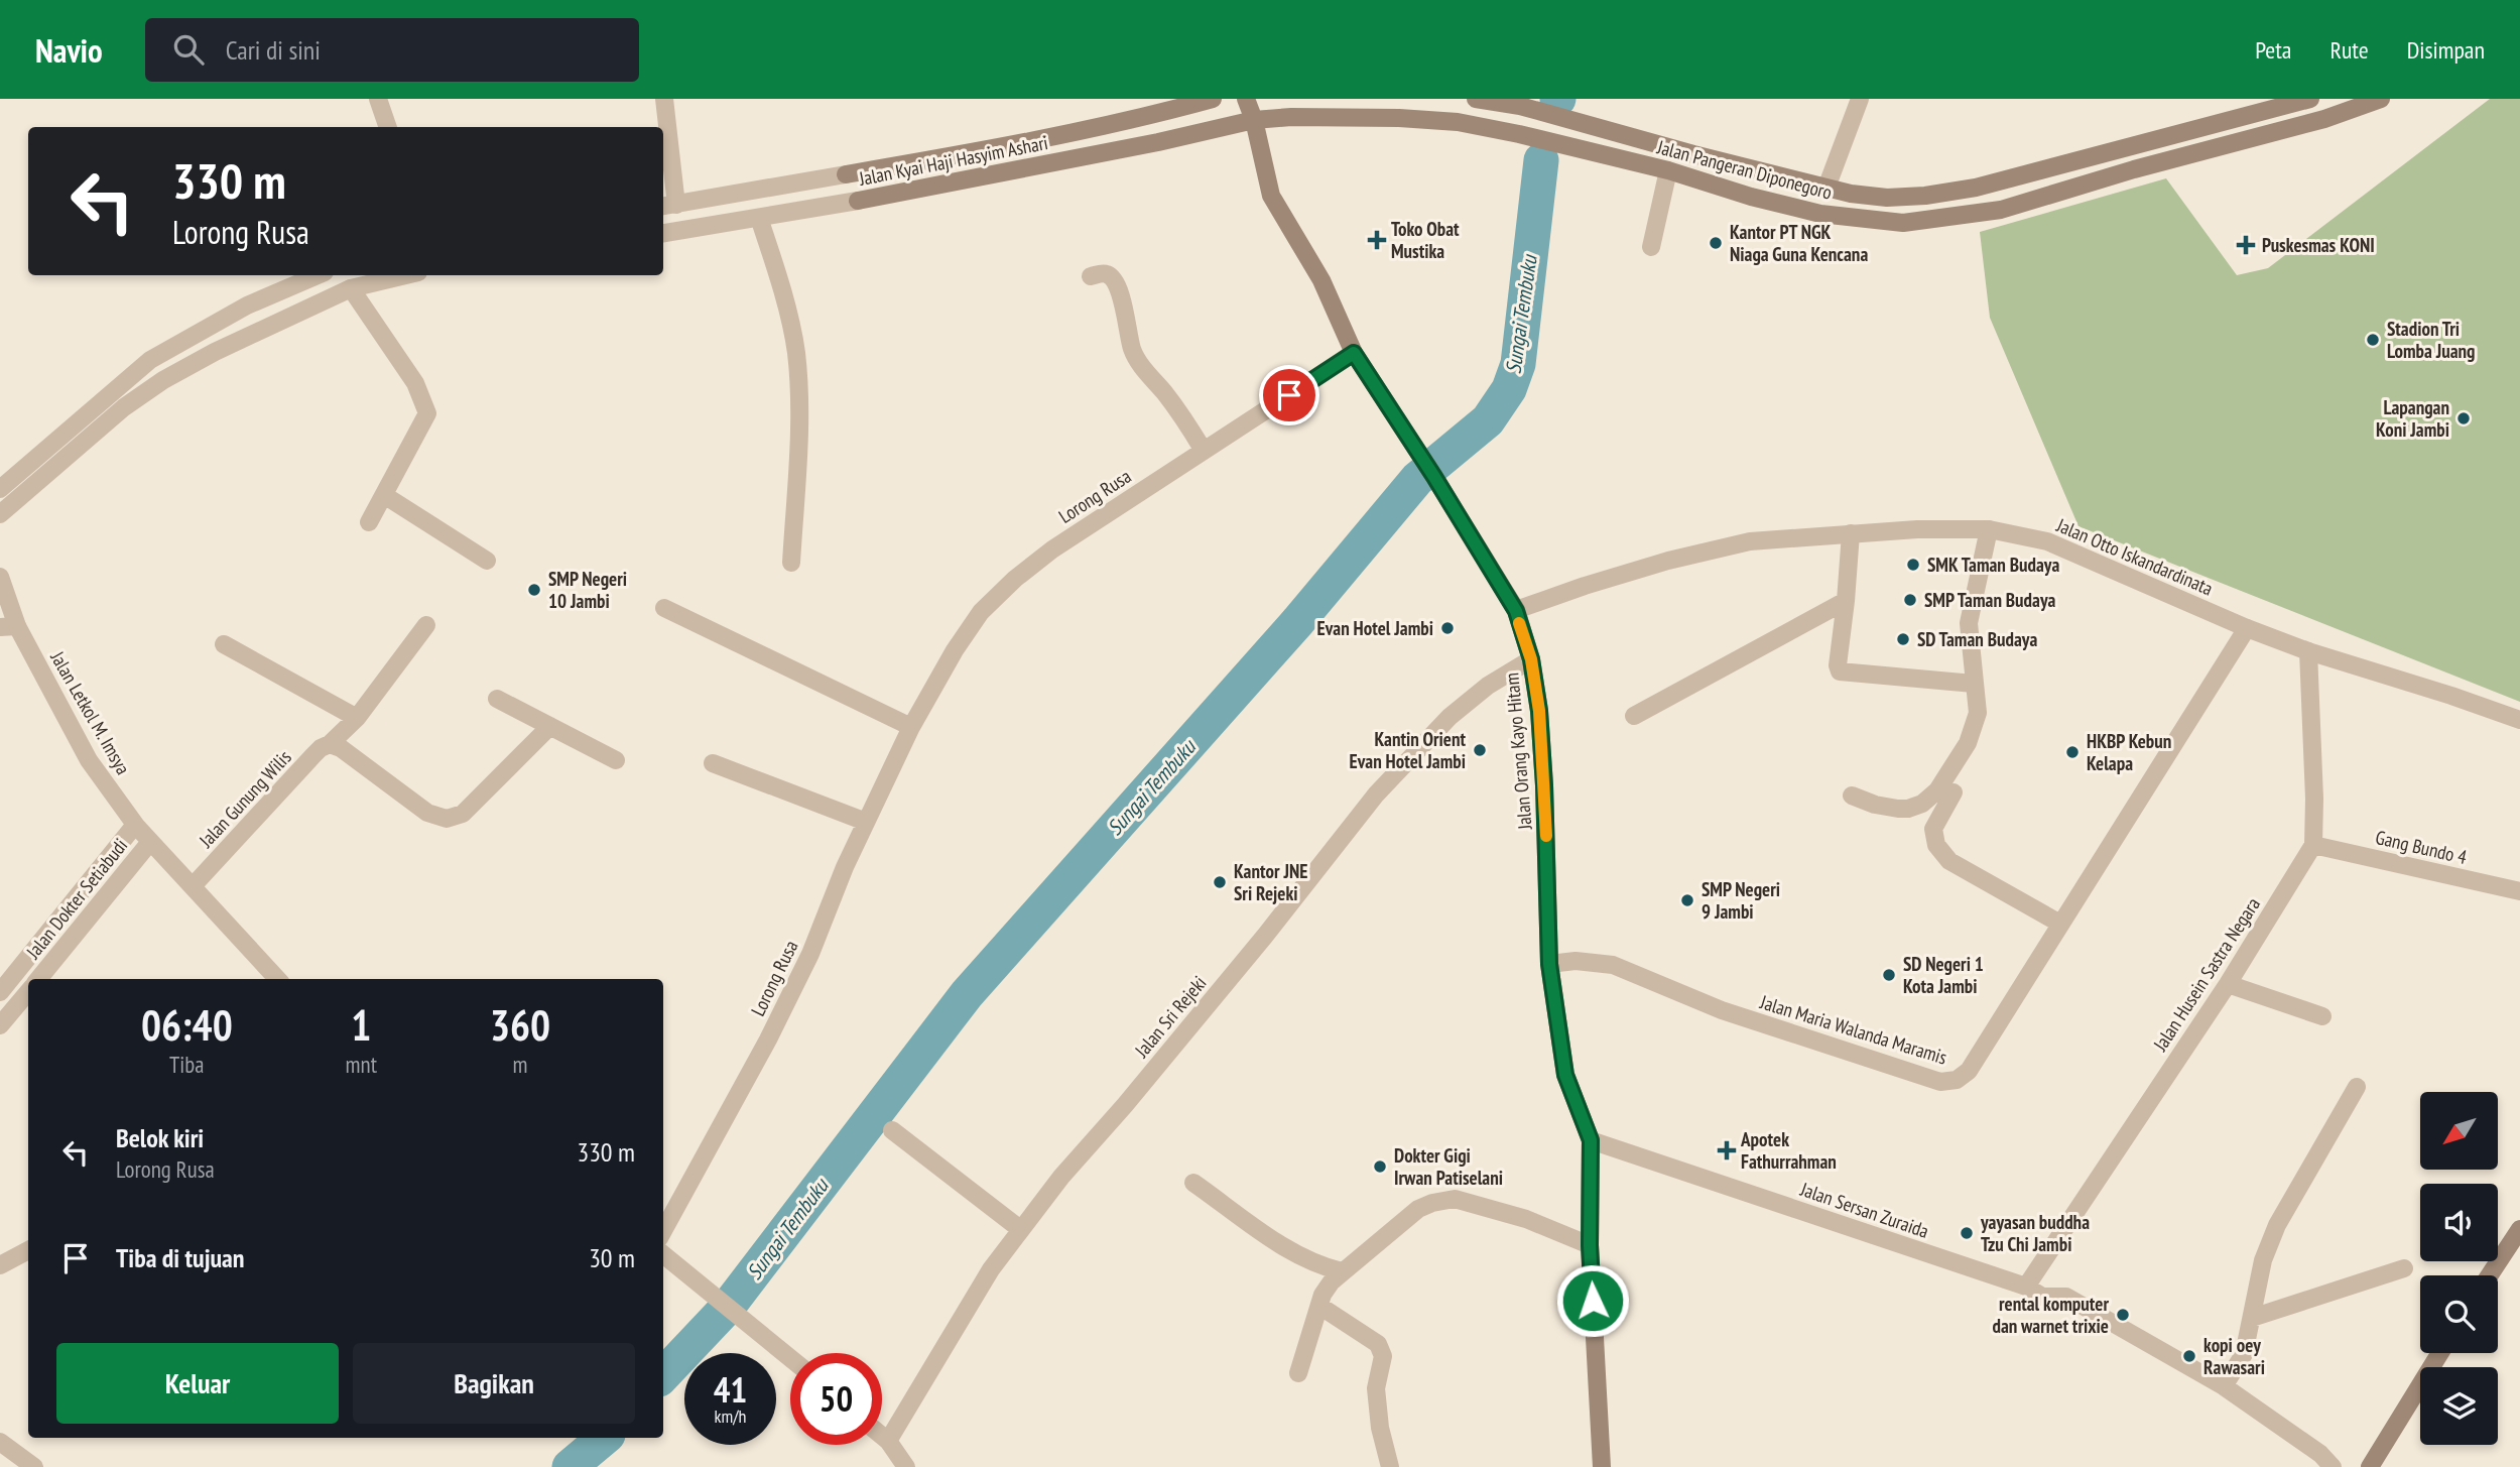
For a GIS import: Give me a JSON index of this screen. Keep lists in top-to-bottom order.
{
  "streets": {
    "main road": ["Jalan Kyai Haji Hasyim Ashari", "Jalan Pangeran Diponegoro", "Jalan Orang Kayo Hitam"],
    "street": [
      "Lorong Rusa",
      "Jalan Otto Iskandardinata",
      "Jalan Letkol M. Imsya",
      "Jalan Gunung Wilis",
      "Gang Bundo 4",
      "Jalan Dokter Setiabudi",
      "Jalan Husein Sastra Negara",
      "Jalan Sri Rejeki",
      "Jalan Maria Walanda Maramis",
      "Jalan Sersan Zuraida"
    ]
  },
  "crossings": [
    ["Jalan Kyai Haji Hasyim Ashari", "Jalan Pangeran Diponegoro"],
    ["Jalan Kyai Haji Hasyim Ashari", "Jalan Orang Kayo Hitam"],
    ["Jalan Pangeran Diponegoro", "Jalan Orang Kayo Hitam"],
    ["Lorong Rusa", "Jalan Orang Kayo Hitam"],
    ["Jalan Otto Iskandardinata", "Jalan Orang Kayo Hitam"],
    ["Jalan Otto Iskandardinata", "Jalan Maria Walanda Maramis"],
    ["Jalan Letkol M. Imsya", "Jalan Gunung Wilis"],
    ["Jalan Letkol M. Imsya", "Jalan Dokter Setiabudi"],
    ["Jalan Orang Kayo Hitam", "Jalan Sri Rejeki"],
    ["Jalan Orang Kayo Hitam", "Jalan Maria Walanda Maramis"],
    ["Jalan Orang Kayo Hitam", "Jalan Sersan Zuraida"],
    ["Gang Bundo 4", "Jalan Husein Sastra Negara"],
    ["Jalan Husein Sastra Negara", "Jalan Sersan Zuraida"]
  ],
  "water": ["Sungai Tembuku"],
  "places": {
    "health": ["Toko Obat Mustika", "Puskesmas KONI", "Apotek Fathurrahman"],
    "other": [
      "Kantor PT NGK Niaga Guna Kencana",
      "Stadion Tri Lomba Juang",
      "Lapangan Koni Jambi",
      "SMK Taman Budaya",
      "SMP Negeri 10 Jambi",
      "SMP Taman Budaya",
      "Evan Hotel Jambi",
      "SD Taman Budaya",
      "Kantin Orient Evan Hotel Jambi",
      "HKBP Kebun Kelapa",
      "Kantor JNE Sri Rejeki",
      "SMP Negeri 9 Jambi",
      "SD Negeri 1 Kota Jambi",
      "Dokter Gigi Irwan Patiselani",
      "yayasan buddha Tzu Chi Jambi",
      "rental komputer dan warnet trixie",
      "kopi oey Rawasari"
    ]
  },
  "north": "bottom left",
  "page": {
    "header": "Navio",
    "search": "Cari di sini",
    "nav": ["Peta", "Rute", "Disimpan"],
    "turn": ["330 m", "Lorong Rusa"],
    "eta": [
      "06:40",
      "Tiba",
      "1",
      "mnt",
      "360",
      "m"
    ],
    "list": [
      {
        "name": "Belok kiri",
        "note": "Lorong Rusa",
        "value": "330 m"
      },
      {
        "name": "Tiba di tujuan",
        "value": "30 m"
      }
    ],
    "buttons": ["Keluar", "Bagikan"],
    "speed": "41 km/h",
    "limit": "50"
  }
}
